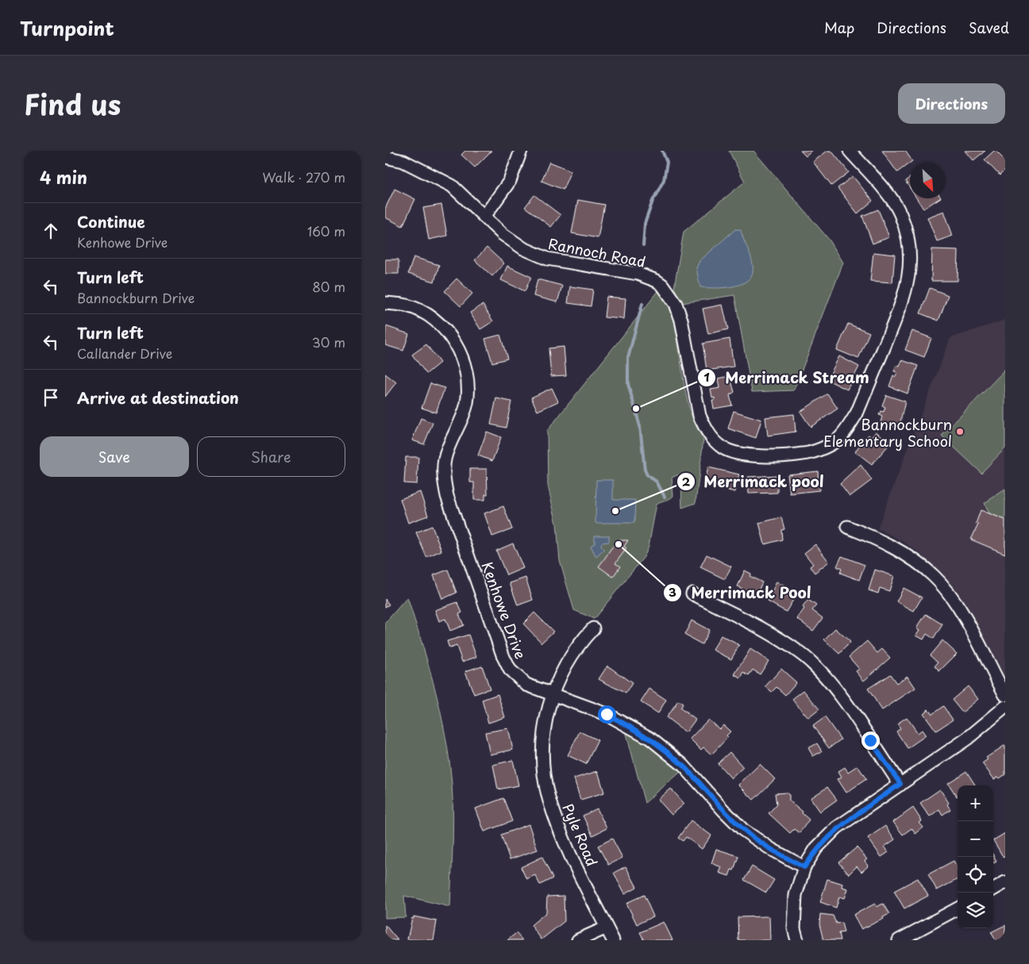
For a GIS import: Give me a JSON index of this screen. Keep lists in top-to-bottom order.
{
  "streets": {
    "street": ["Rannoch Road", "Kenhowe Drive", "Pyle Road"]
  },
  "crossings": [
    ["Kenhowe Drive", "Pyle Road"]
  ],
  "places": [
    "Merrimack Stream",
    "Bannockburn Elementary School",
    "Merrimack pool",
    "Merrimack Pool"
  ],
  "north": "bottom right",
  "page": {
    "header": "Turnpoint",
    "nav": ["Map", "Directions", "Saved"],
    "title": "Find us",
    "buttons": [
      "Directions",
      ["Save", "Share"]
    ],
    "heading": ["4 min", "Walk · 270 m"],
    "list": [
      ["Continue", "Kenhowe Drive", "160 m"],
      ["Turn left", "Bannockburn Drive", "80 m"],
      ["Turn left", "Callander Drive", "30 m"],
      "Arrive at destination"
    ],
    "map_buttons": ["+", "−"]
  }
}
